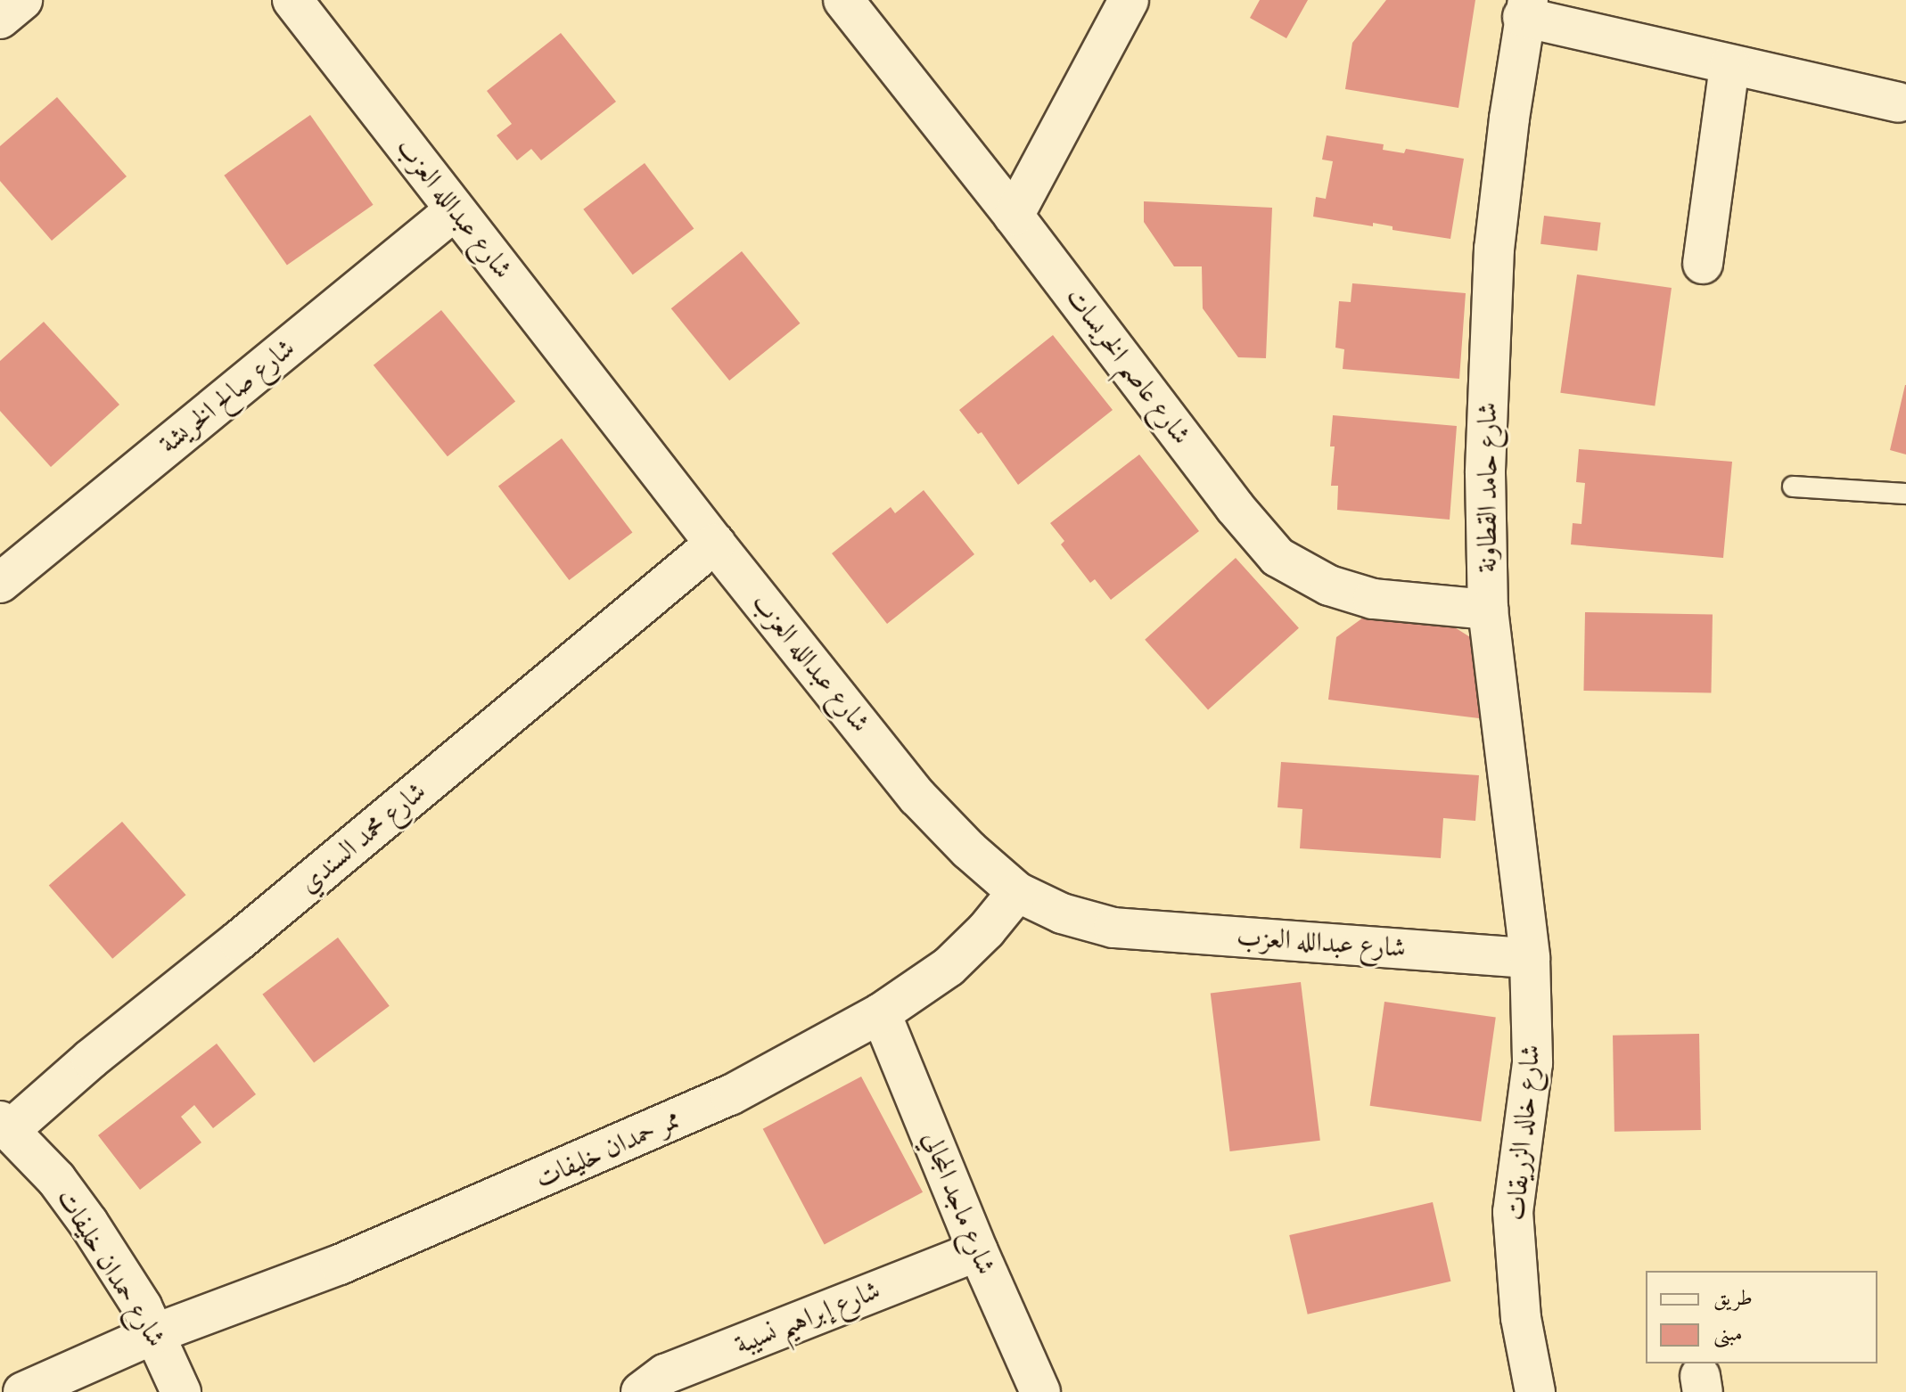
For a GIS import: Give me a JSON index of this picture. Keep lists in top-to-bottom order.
{
  "streets": {
    "street": [
      "شارع عبدالله العزب",
      "شارع عاصم الخريسات",
      "شارع صالح الخريشة",
      "شارع حامد القطاونة",
      "شارع محمد السندي",
      "شارع خالد الزريقات",
      "ممر حمدان خليفات",
      "شارع ماجد المجالي",
      "شارع حمدان خليفات",
      "شارع إبراهيم نسيبة"
    ]
  },
  "crossings": [
    ["شارع عبدالله العزب", "شارع صالح الخريشة"],
    ["شارع عبدالله العزب", "شارع حامد القطاونة"],
    ["شارع عبدالله العزب", "شارع محمد السندي"],
    ["شارع عبدالله العزب", "شارع خالد الزريقات"],
    ["شارع عبدالله العزب", "ممر حمدان خليفات"],
    ["شارع عاصم الخريسات", "شارع حامد القطاونة"],
    ["شارع حامد القطاونة", "شارع خالد الزريقات"],
    ["شارع محمد السندي", "شارع حمدان خليفات"],
    ["ممر حمدان خليفات", "شارع ماجد المجالي"],
    ["ممر حمدان خليفات", "شارع حمدان خليفات"],
    ["شارع ماجد المجالي", "شارع إبراهيم نسيبة"]
  ],
  "legend": ["طريق", "مبنى"]
}
